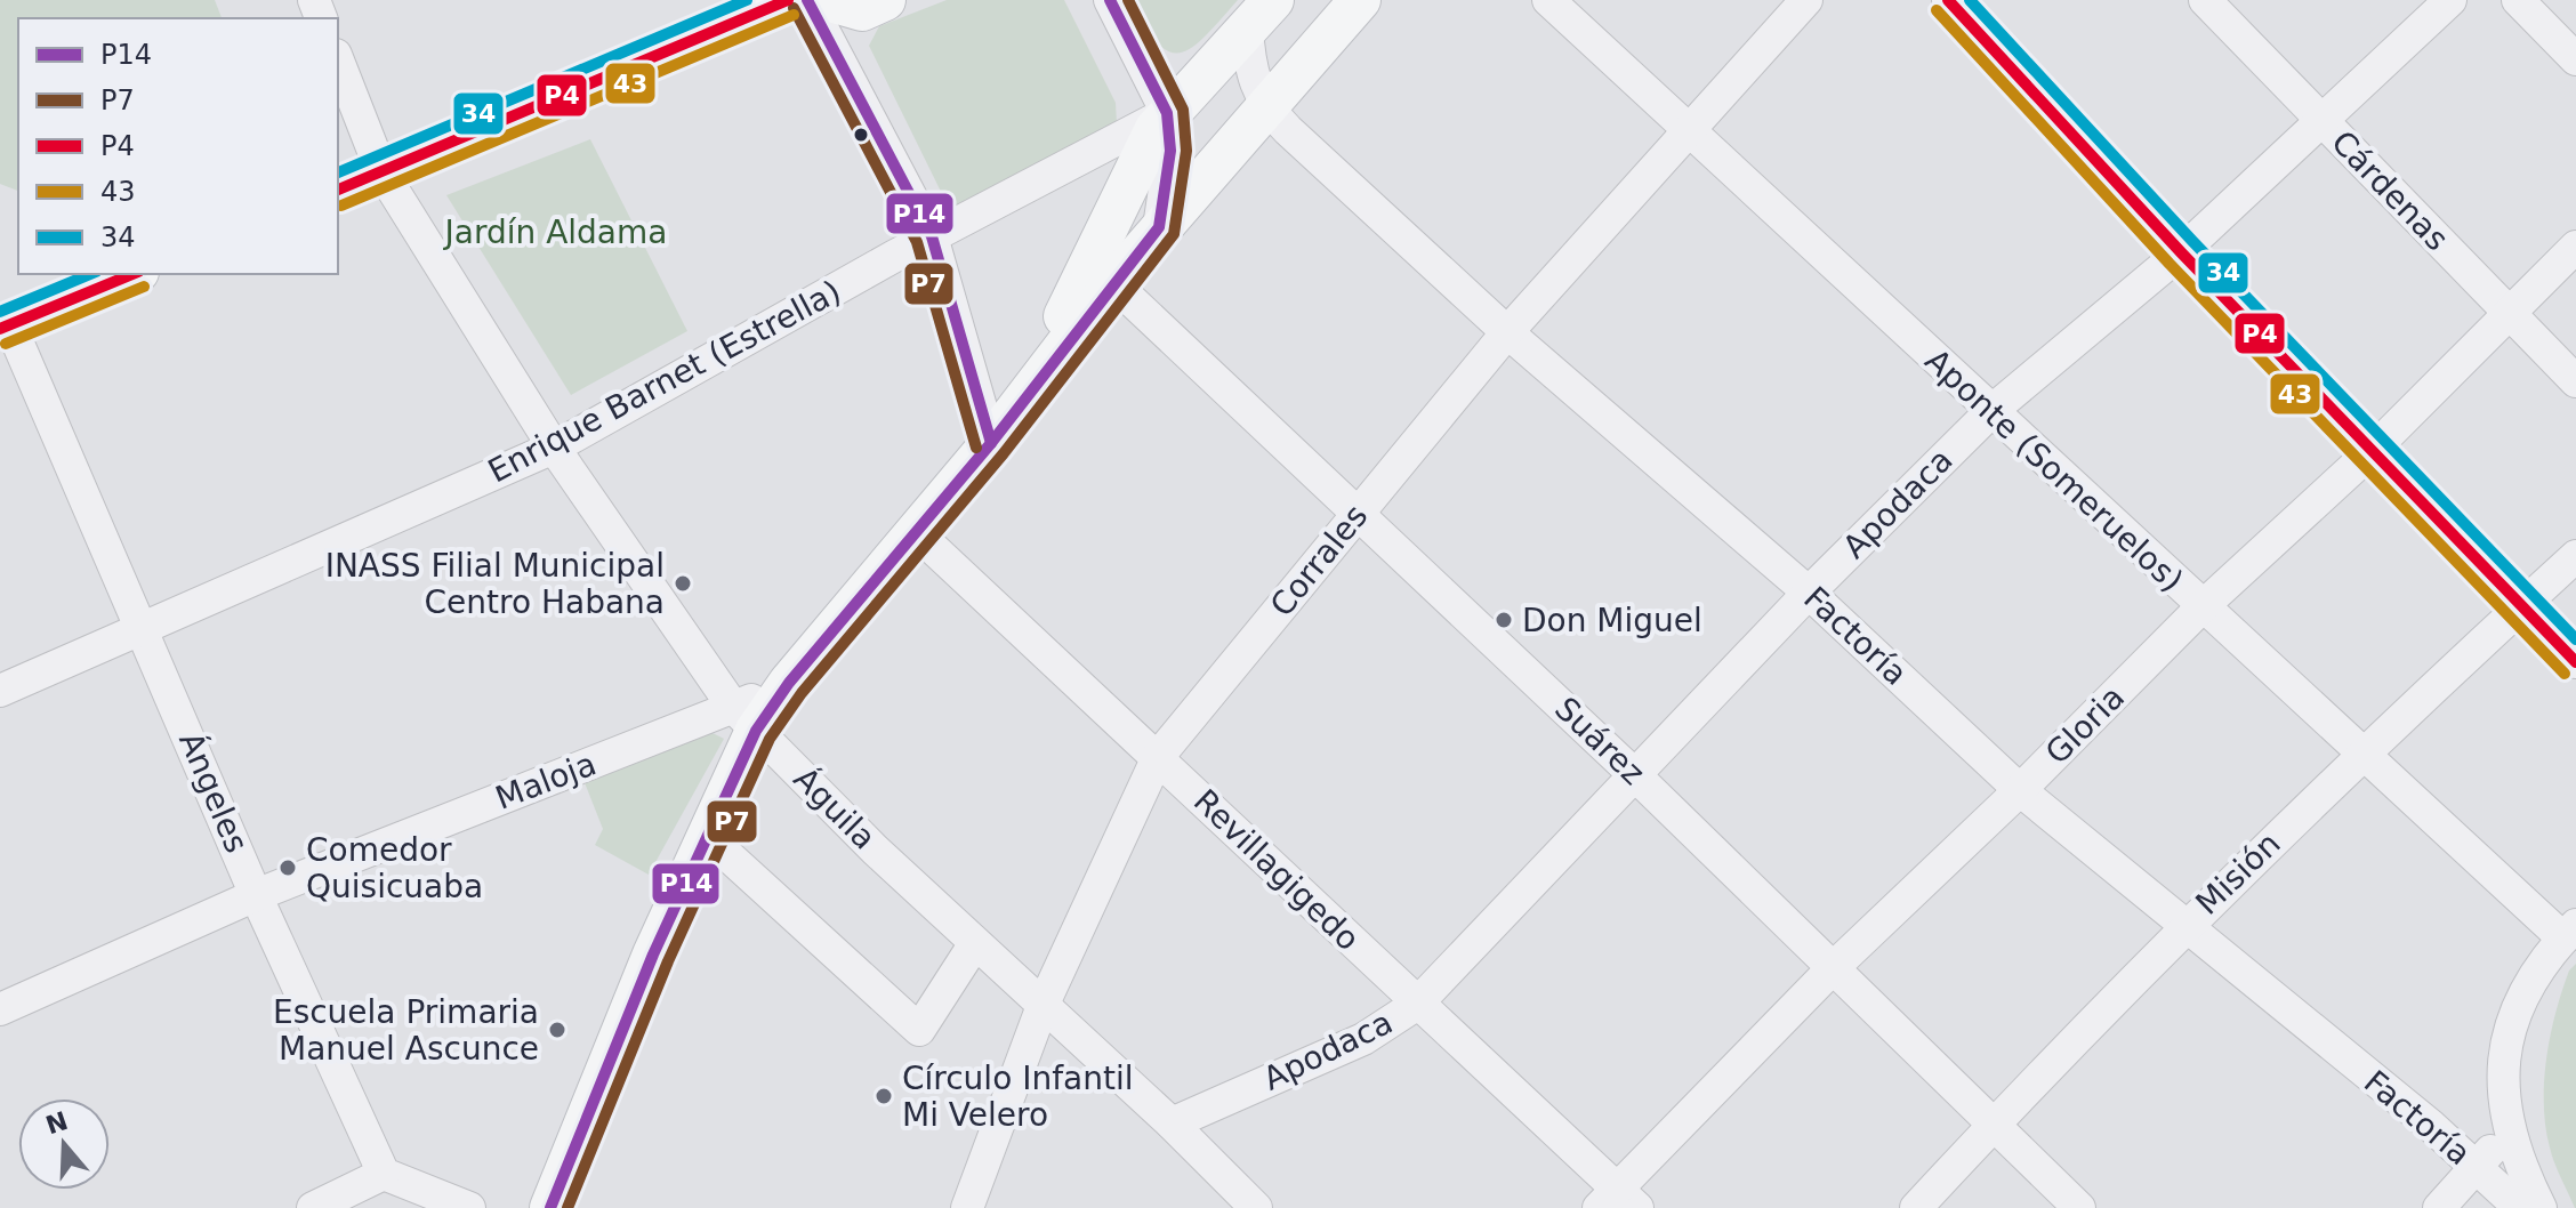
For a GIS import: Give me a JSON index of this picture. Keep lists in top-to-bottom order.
{
  "streets": {
    "street": [
      "Cárdenas",
      "Enrique Barnet (Estrella)",
      "Aponte (Someruelos)",
      "Apodaca",
      "Corrales",
      "Factoría",
      "Gloria",
      "Suárez",
      "Maloja",
      "Ángeles",
      "Águila",
      "Revillagigedo",
      "Misión"
    ]
  },
  "crossings": [
    ["Cárdenas", "Apodaca"],
    ["Cárdenas", "Gloria"],
    ["Enrique Barnet (Estrella)", "Ángeles"],
    ["Enrique Barnet (Estrella)", "Águila"],
    ["Aponte (Someruelos)", "Apodaca"],
    ["Aponte (Someruelos)", "Corrales"],
    ["Aponte (Someruelos)", "Gloria"],
    ["Aponte (Someruelos)", "Misión"],
    ["Apodaca", "Factoría"],
    ["Apodaca", "Suárez"],
    ["Apodaca", "Águila"],
    ["Apodaca", "Revillagigedo"],
    ["Corrales", "Factoría"],
    ["Corrales", "Suárez"],
    ["Corrales", "Águila"],
    ["Corrales", "Revillagigedo"],
    ["Factoría", "Gloria"],
    ["Factoría", "Misión"],
    ["Gloria", "Suárez"],
    ["Gloria", "Revillagigedo"],
    ["Suárez", "Misión"],
    ["Maloja", "Ángeles"],
    ["Maloja", "Águila"]
  ],
  "parks": ["Jardín Aldama"],
  "places": [
    "INASS Filial Municipal Centro Habana",
    "Don Miguel",
    "Comedor Quisicuaba",
    "Escuela Primaria Manuel Ascunce",
    "Círculo Infantil Mi Velero"
  ],
  "lines": [
    "transit line P14",
    "transit line P7",
    "transit line P4",
    "transit line 34",
    "transit line 43"
  ],
  "legend": [
    "P14",
    "P7",
    "P4",
    "43",
    "34"
  ],
  "north": "top"
}
